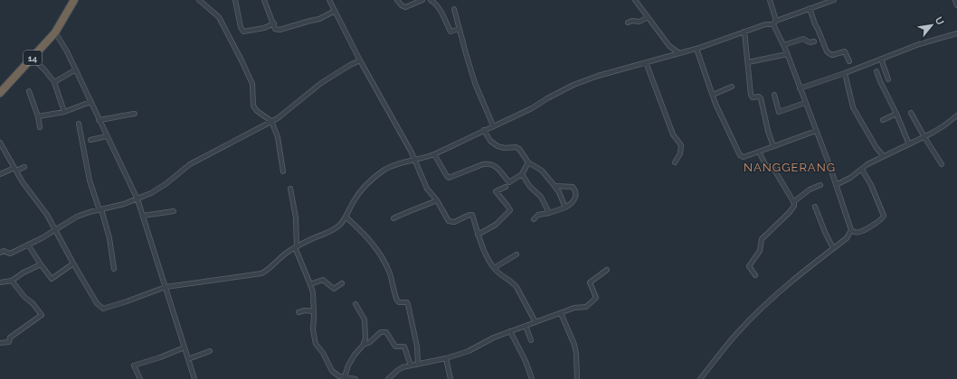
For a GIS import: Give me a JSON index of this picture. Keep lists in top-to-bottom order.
{
  "streets": {
    "highway": ["14"]
  },
  "districts": ["NANGGERANG"],
  "north": "top right"
}
